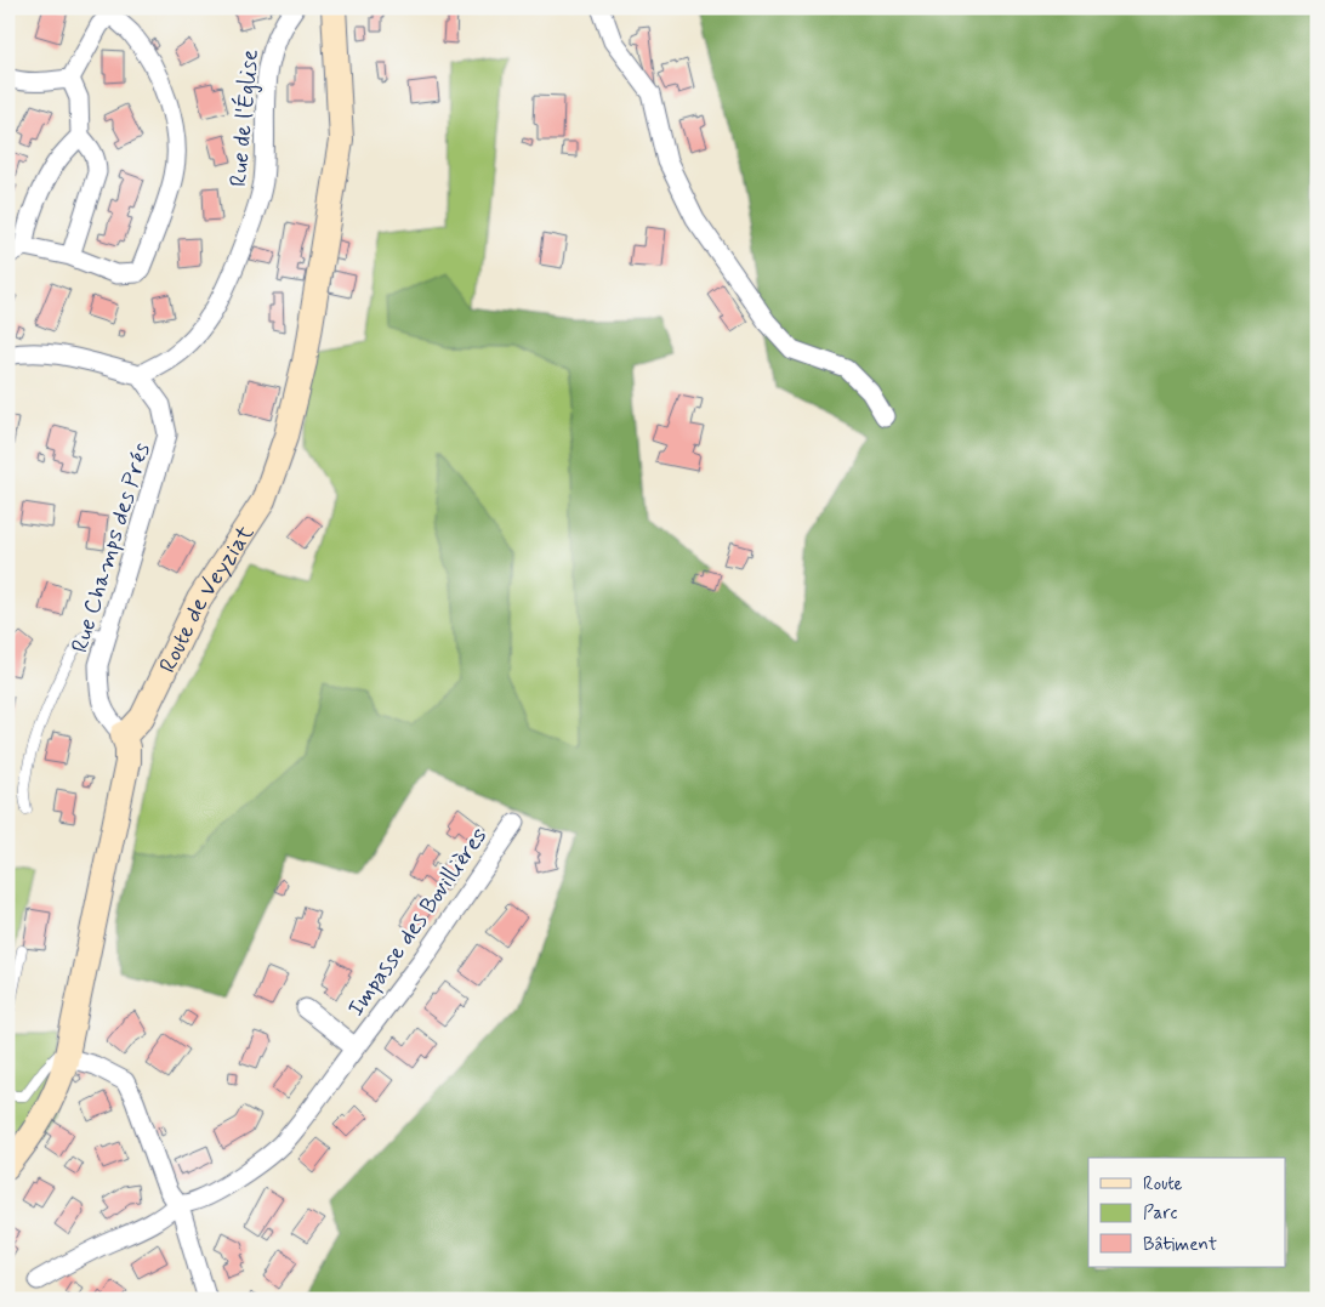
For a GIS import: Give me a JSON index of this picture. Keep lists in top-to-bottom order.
{
  "streets": {
    "street": [
      "Rue de l'Église",
      "Rue Champs des Prés",
      "Route de Veyziat",
      "Impasse des Bovillières"
    ]
  },
  "crossings": [
    ["Rue de l'Église", "Rue Champs des Prés"],
    ["Rue Champs des Prés", "Route de Veyziat"]
  ],
  "legend": ["Route", "Parc", "Bâtiment"]
}
